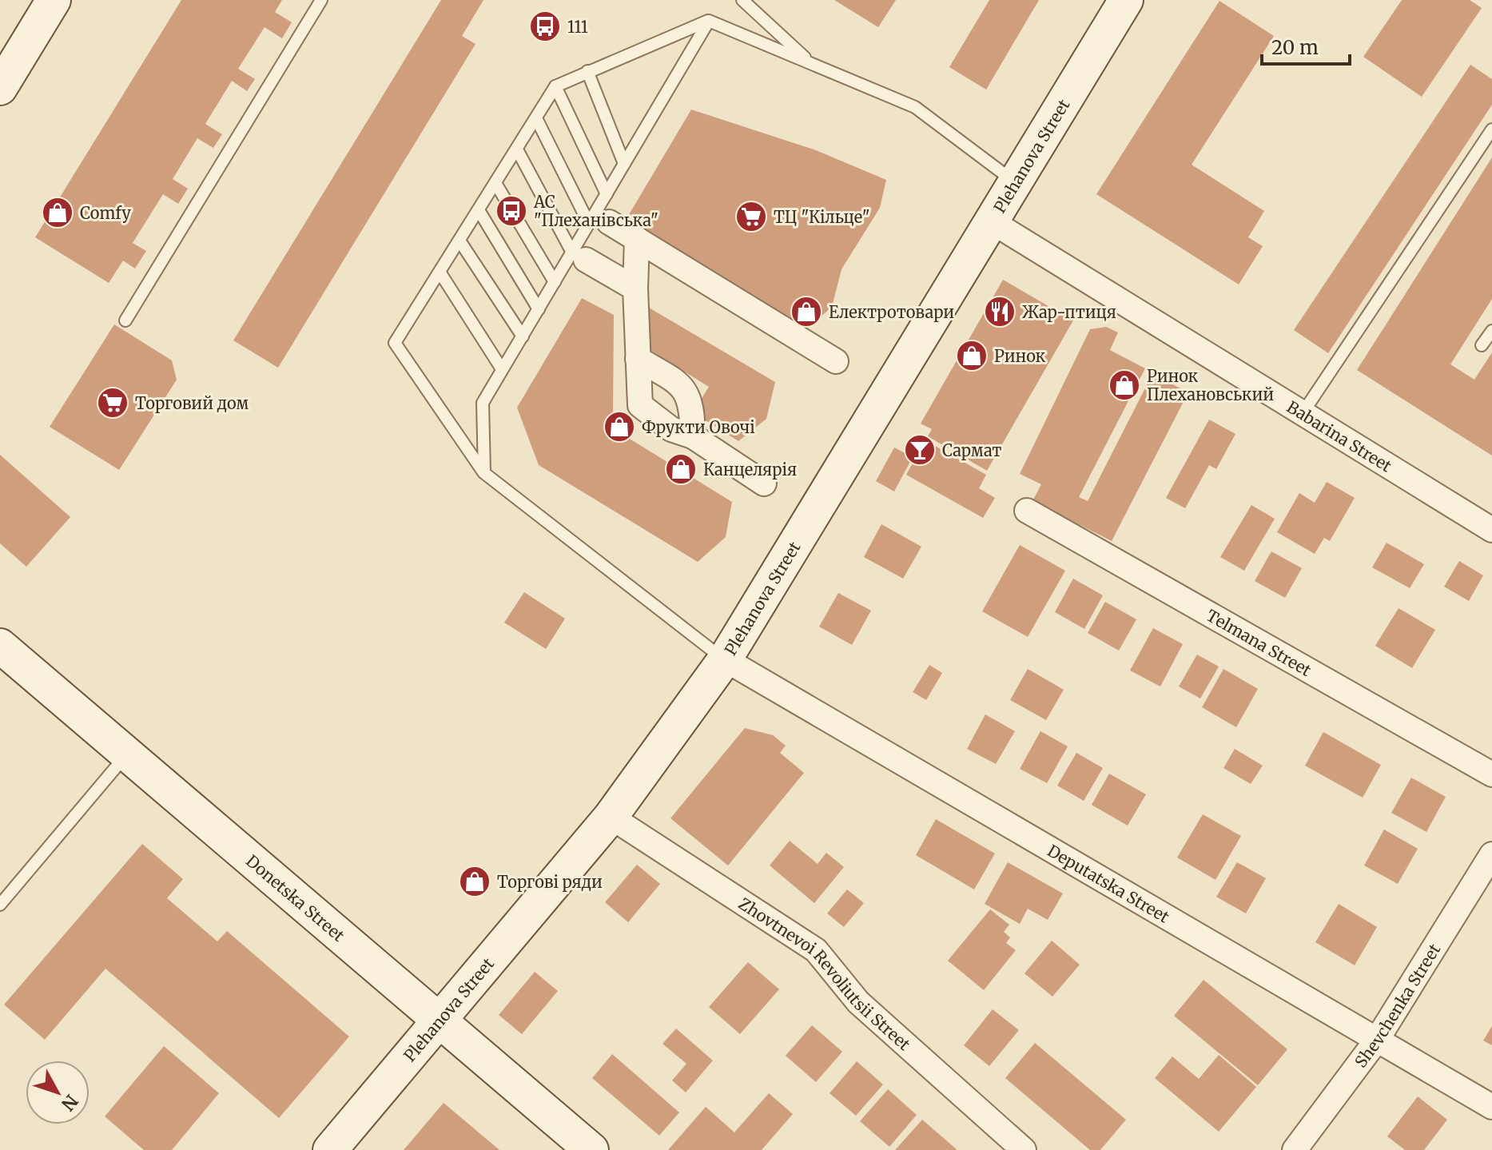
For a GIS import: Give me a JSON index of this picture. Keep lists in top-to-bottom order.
{
  "streets": {
    "street": [
      "Plehanova Street",
      "Babarina Street",
      "Telmana Street",
      "Deputatska Street",
      "Donetska Street",
      "Zhovtnevoi Revoliutsii Street",
      "Shevchenka Street"
    ]
  },
  "crossings": [
    ["Plehanova Street", "Babarina Street"],
    ["Plehanova Street", "Deputatska Street"],
    ["Plehanova Street", "Donetska Street"],
    ["Plehanova Street", "Zhovtnevoi Revoliutsii Street"],
    ["Deputatska Street", "Shevchenka Street"]
  ],
  "places": {
    "bus stop": ["111", "АС \"Плеханівська\""],
    "shop": [
      "Comfy",
      "Електротовари",
      "Ринок",
      "Ринок Плехановський",
      "Фрукти Овочі",
      "Канцелярія",
      "Торгові ряди"
    ],
    "supermarket": ["ТЦ \"Кільце\"", "Торговий дом"],
    "restaurant": ["Жар-птиця"],
    "bar": ["Сармат"]
  },
  "scale_bar": "20 m",
  "north": "bottom right"
}
